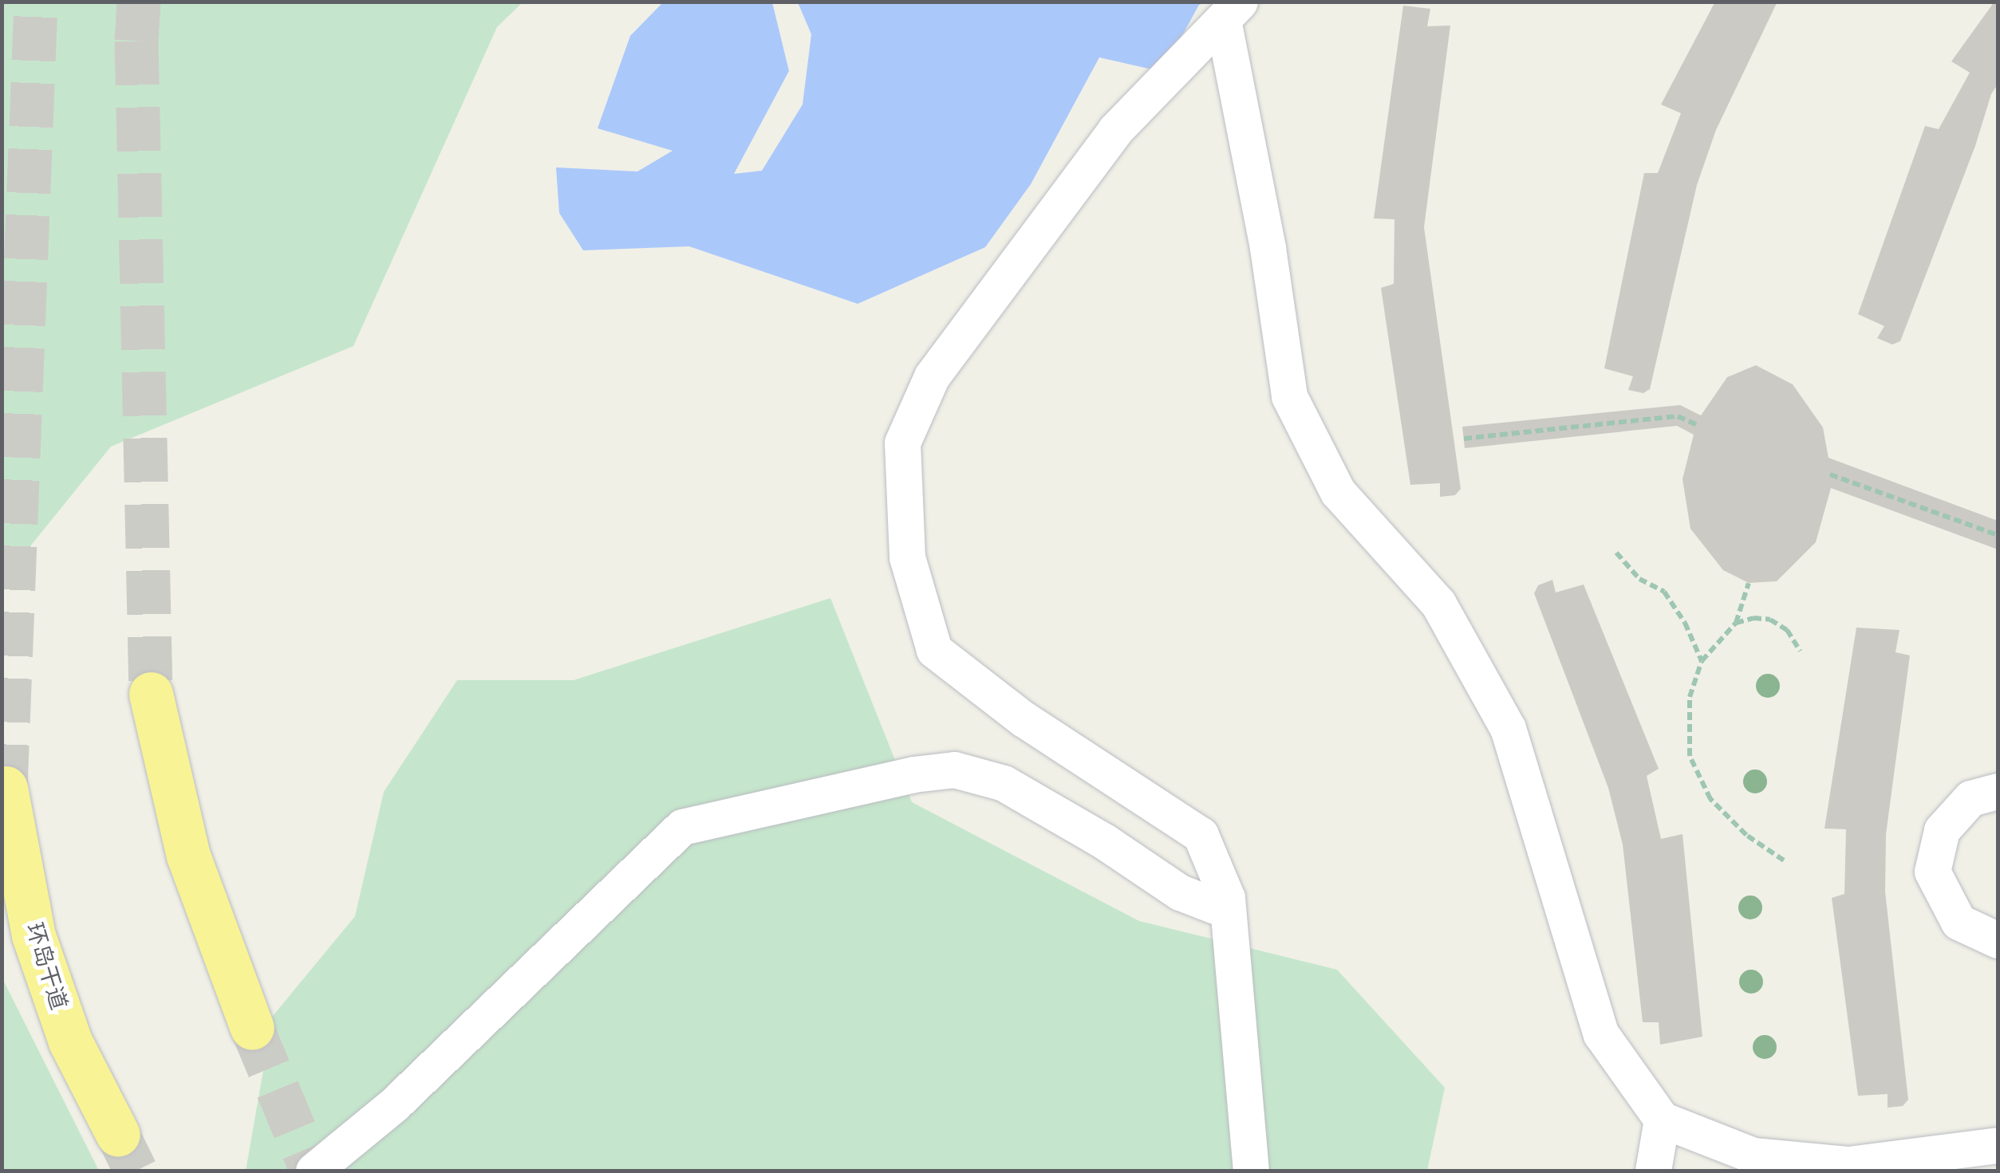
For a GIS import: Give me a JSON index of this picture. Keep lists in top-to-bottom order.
{
  "streets": {
    "highway": ["环岛干道"]
  }
}
